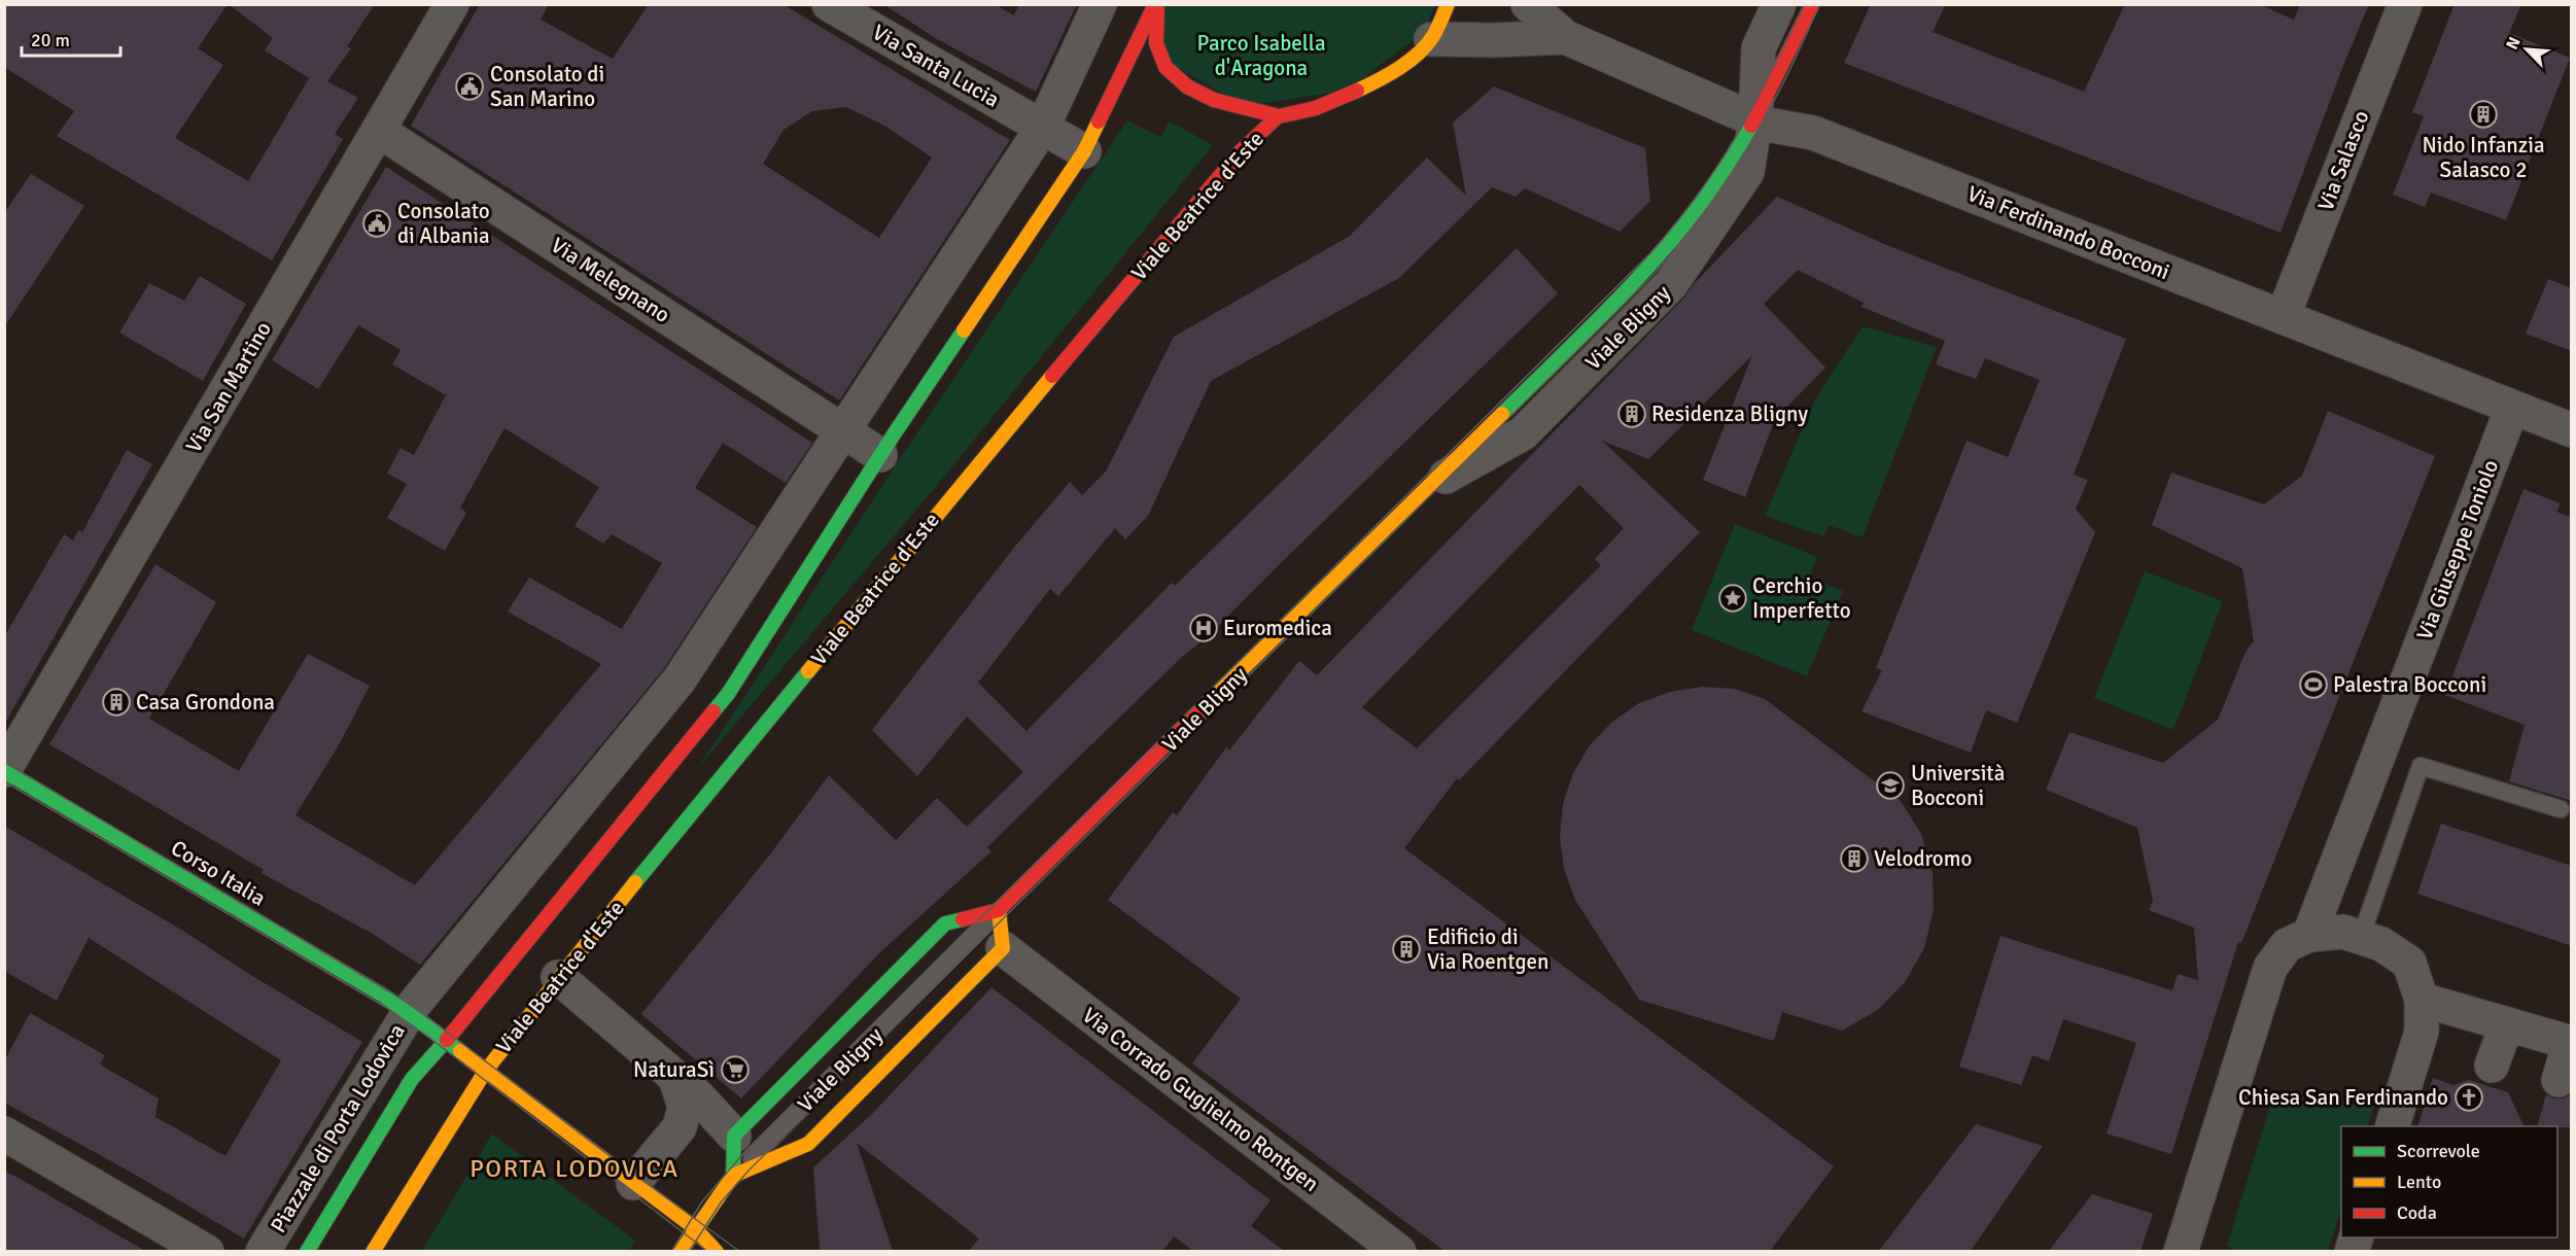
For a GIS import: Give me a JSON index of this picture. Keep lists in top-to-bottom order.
{
  "streets": {
    "main road": [
      "Viale Beatrice d'Este",
      "Viale Bligny",
      "Corso Italia",
      "Piazzale di Porta Lodovica"
    ],
    "street": [
      "Via Santa Lucia",
      "Via Salasco",
      "Via Ferdinando Bocconi",
      "Via Melegnano",
      "Via San Martino",
      "Via Giuseppe Toniolo",
      "Via Corrado Guglielmo Rontgen"
    ]
  },
  "crossings": [
    ["Via Salasco", "Via Ferdinando Bocconi"],
    ["Viale Beatrice d'Este", "Piazzale di Porta Lodovica"],
    ["Via Ferdinando Bocconi", "Viale Bligny"],
    ["Via Ferdinando Bocconi", "Via Giuseppe Toniolo"],
    ["Via Melegnano", "Via San Martino"],
    ["Viale Bligny", "Via Corrado Guglielmo Rontgen"],
    ["Via San Martino", "Corso Italia"],
    ["Corso Italia", "Piazzale di Porta Lodovica"]
  ],
  "districts": ["PORTA LODOVICA"],
  "parks": ["Parco Isabella d'Aragona"],
  "places": {
    "public building": ["Consolato di San Marino", "Consolato di Albania"],
    "building": [
      "Nido Infanzia Salasco 2",
      "Residenza Bligny",
      "Casa Grondona",
      "Velodromo",
      "Edificio di Via Roentgen"
    ],
    "place": ["Cerchio Imperfetto"],
    "hospital": ["Euromedica"],
    "sports": ["Palestra Bocconi"],
    "school or university": ["Università Bocconi"],
    "supermarket": ["NaturaSì"],
    "church": ["Chiesa San Ferdinando"]
  },
  "legend": ["Scorrevole", "Lento", "Coda"],
  "scale_bar": "20 m",
  "north": "top left"
}
